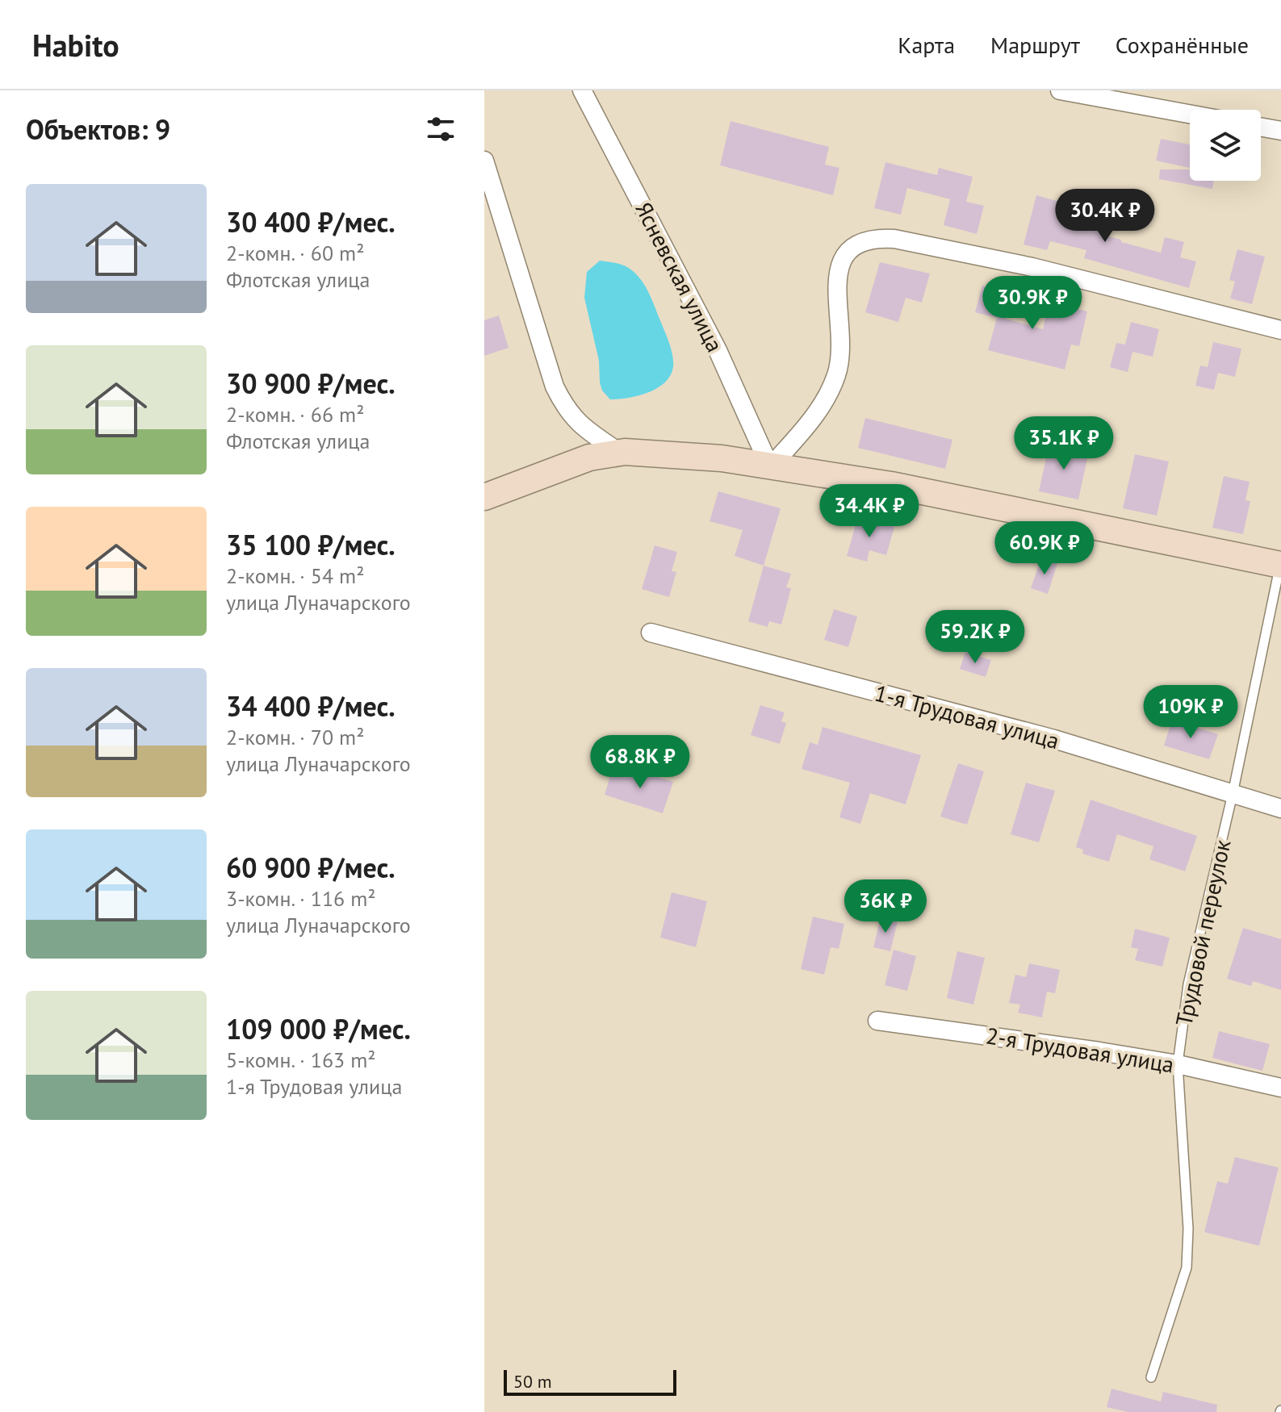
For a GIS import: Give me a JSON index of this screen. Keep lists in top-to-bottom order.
{
  "streets": {
    "street": ["Ясневская улица", "1-я Трудовая улица", "2-я Трудовая улица"],
    "lane": ["Трудовой переулок"]
  },
  "crossings": [
    ["1-я Трудовая улица", "Трудовой переулок"],
    ["Трудовой переулок", "2-я Трудовая улица"]
  ],
  "scale_bar": "50 m",
  "page": {
    "header": "Habito",
    "nav": ["Карта", "Маршрут", "Сохранённые"],
    "heading": "Объектов: 9",
    "list": [
      {
        "name": "30 400 ₽/мес.",
        "note": "2-комн. · 60 m² · Флотская улица"
      },
      {
        "name": "30 900 ₽/мес.",
        "note": "2-комн. · 66 m² · Флотская улица"
      },
      {
        "name": "35 100 ₽/мес.",
        "note": "2-комн. · 54 m² · улица Луначарского"
      },
      {
        "name": "34 400 ₽/мес.",
        "note": "2-комн. · 70 m² · улица Луначарского"
      },
      {
        "name": "60 900 ₽/мес.",
        "note": "3-комн. · 116 m² · улица Луначарского"
      },
      {
        "name": "109 000 ₽/мес.",
        "note": "5-комн. · 163 m² · 1-я Трудовая улица"
      }
    ],
    "price": [
      "30.4K ₽",
      "30.9K ₽",
      "35.1K ₽",
      "34.4K ₽",
      "60.9K ₽",
      "59.2K ₽",
      "109K ₽",
      "68.8K ₽",
      "36K ₽"
    ],
    "scale": "50 m"
  }
}
